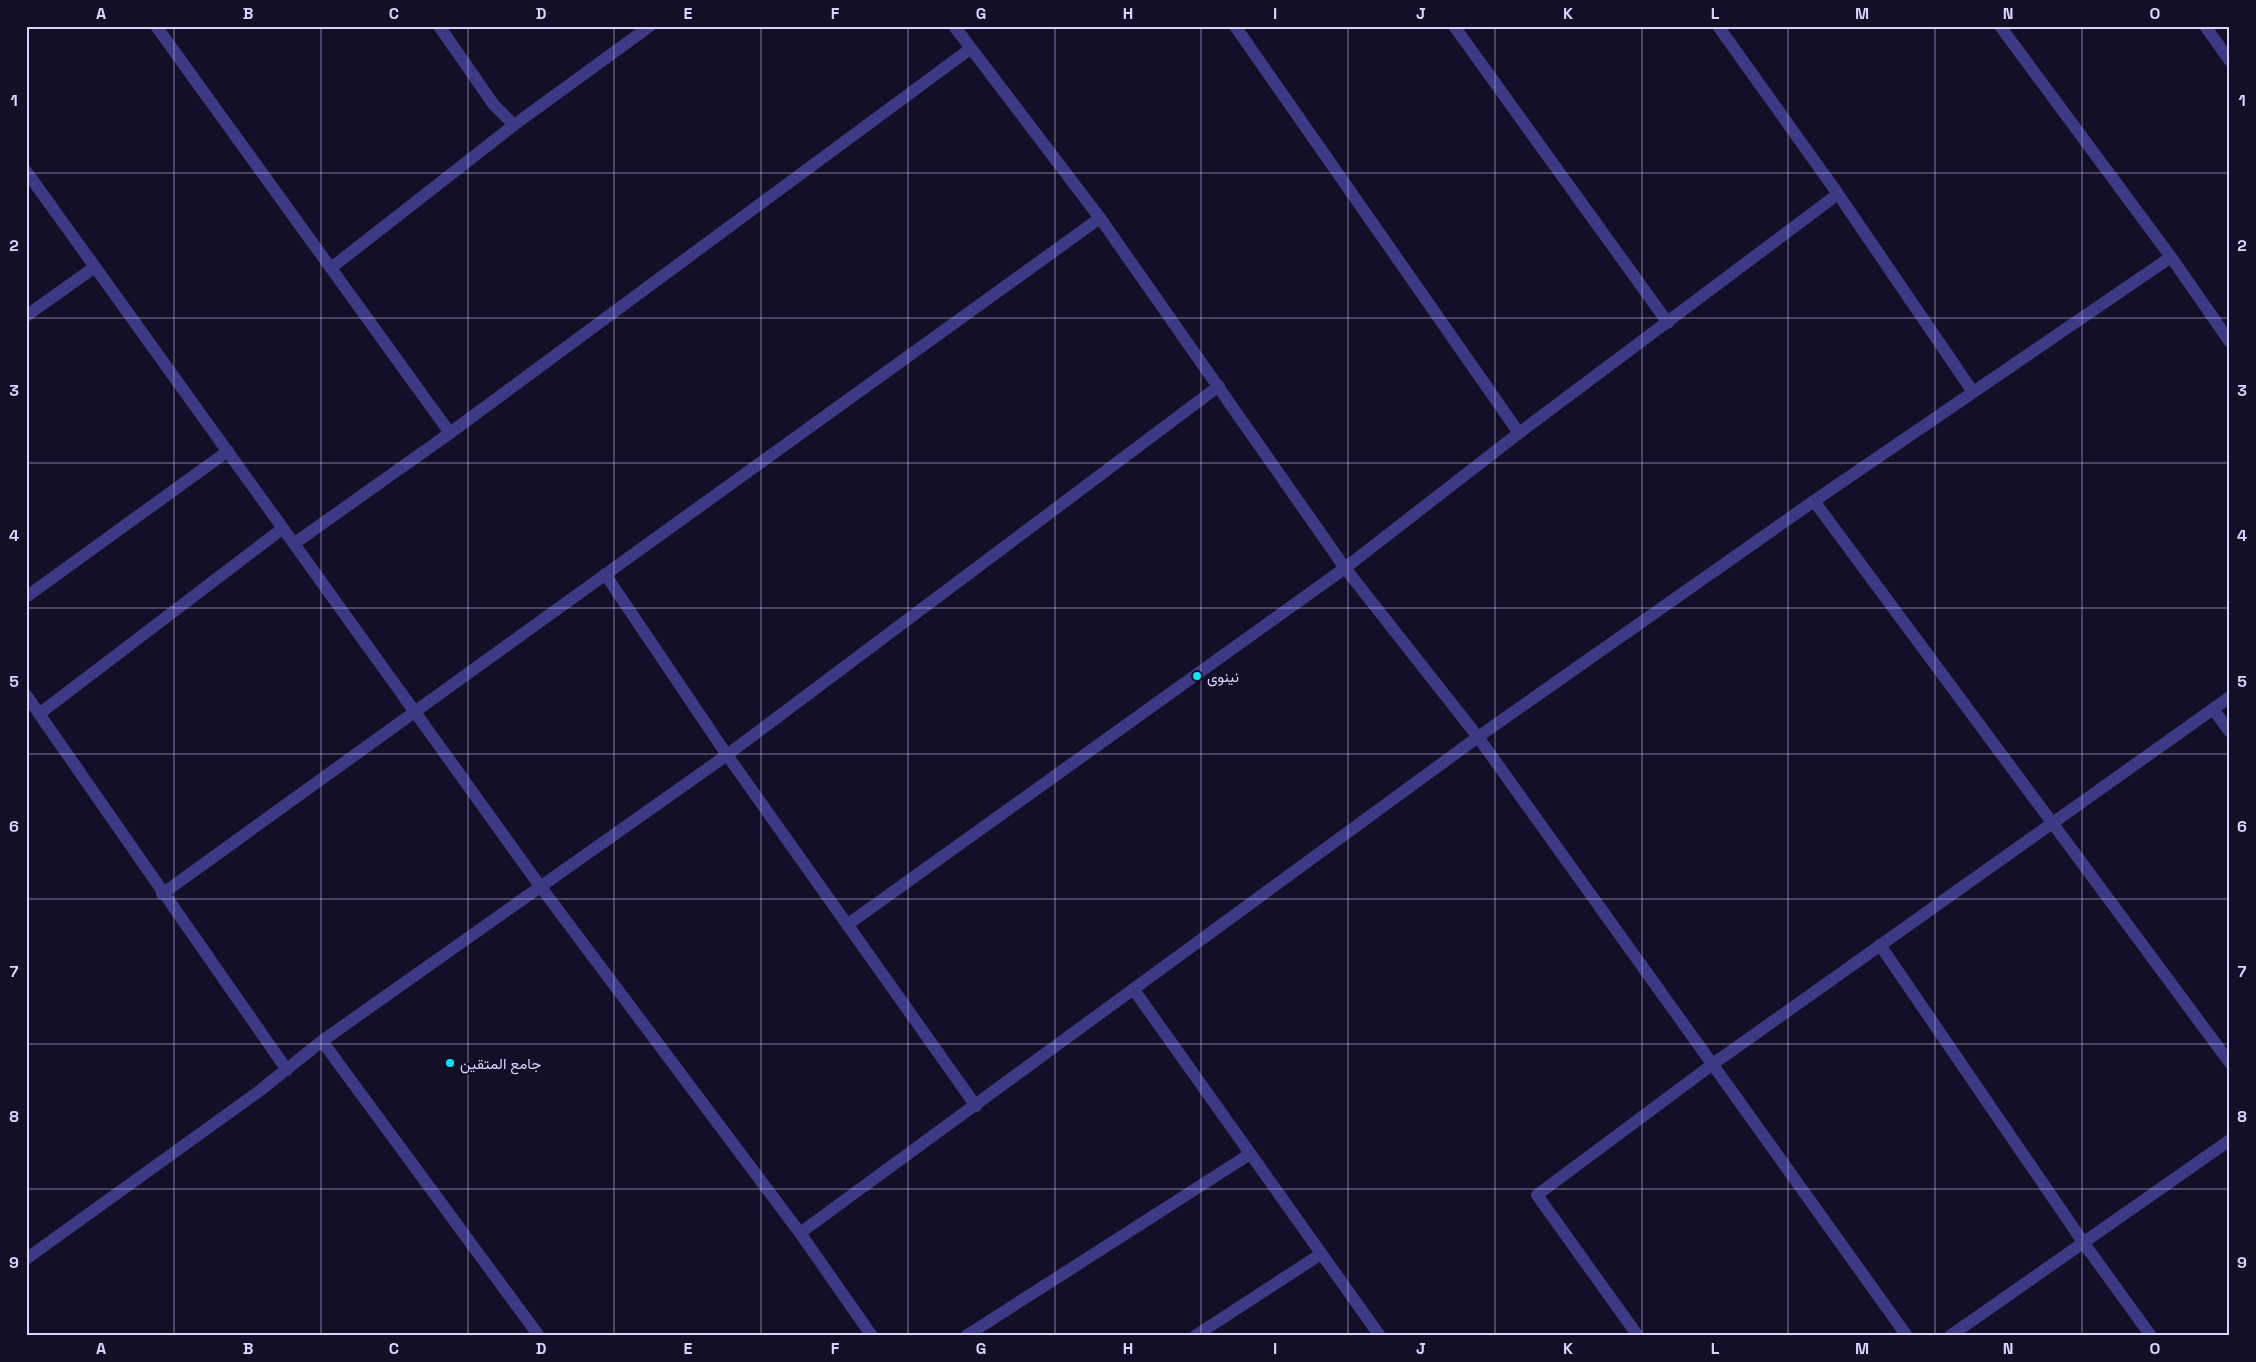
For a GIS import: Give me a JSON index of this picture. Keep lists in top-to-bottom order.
{
  "places": ["نينوى", "جامع المتقين"],
  "grid": {
    "columns": [
      "A",
      "B",
      "C",
      "D",
      "E",
      "F",
      "G",
      "H",
      "I",
      "J",
      "K",
      "L",
      "M",
      "N",
      "O"
    ],
    "rows": [
      "1",
      "2",
      "3",
      "4",
      "5",
      "6",
      "7",
      "8",
      "9"
    ]
  }
}
